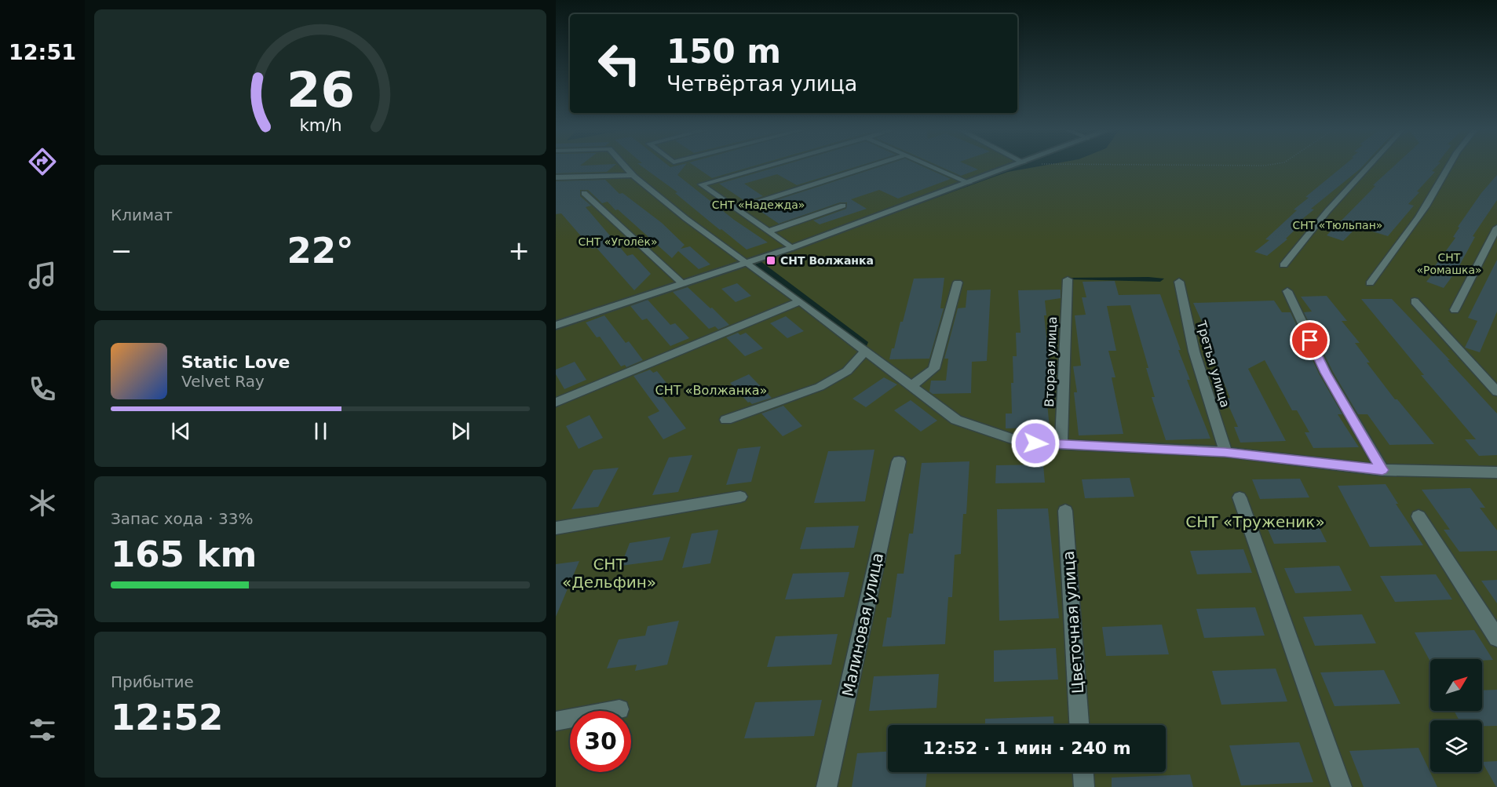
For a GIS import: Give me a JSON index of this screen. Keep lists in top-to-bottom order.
{
  "streets": {
    "street": [
      "Вторая улица",
      "Третья улица",
      "Цветочная улица",
      "Малиновая улица"
    ]
  },
  "parks": [
    "СНТ «Надежда»",
    "СНТ «Тюльпан»",
    "СНТ «Уголёк»",
    "СНТ «Ромашка»",
    "СНТ «Волжанка»",
    "СНТ «Труженик»",
    "СНТ «Дельфин»"
  ],
  "places": {
    "transit": ["СНТ Волжанка"]
  },
  "north": "top right",
  "page": {
    "tabs": "12:51",
    "turn": ["150 m", "Четвёртая улица"],
    "tile": [
      "Климат",
      ["Запас хода · 33%", "165 km"],
      ["Прибытие", "12:52"]
    ],
    "heat": ["−", "22°", "+"],
    "song": ["Static Love", "Velvet Ray"],
    "limit": "30",
    "trip": "12:52 · 1 мин · 240 m",
    "gauge": ["26", "km/h"]
  }
}
